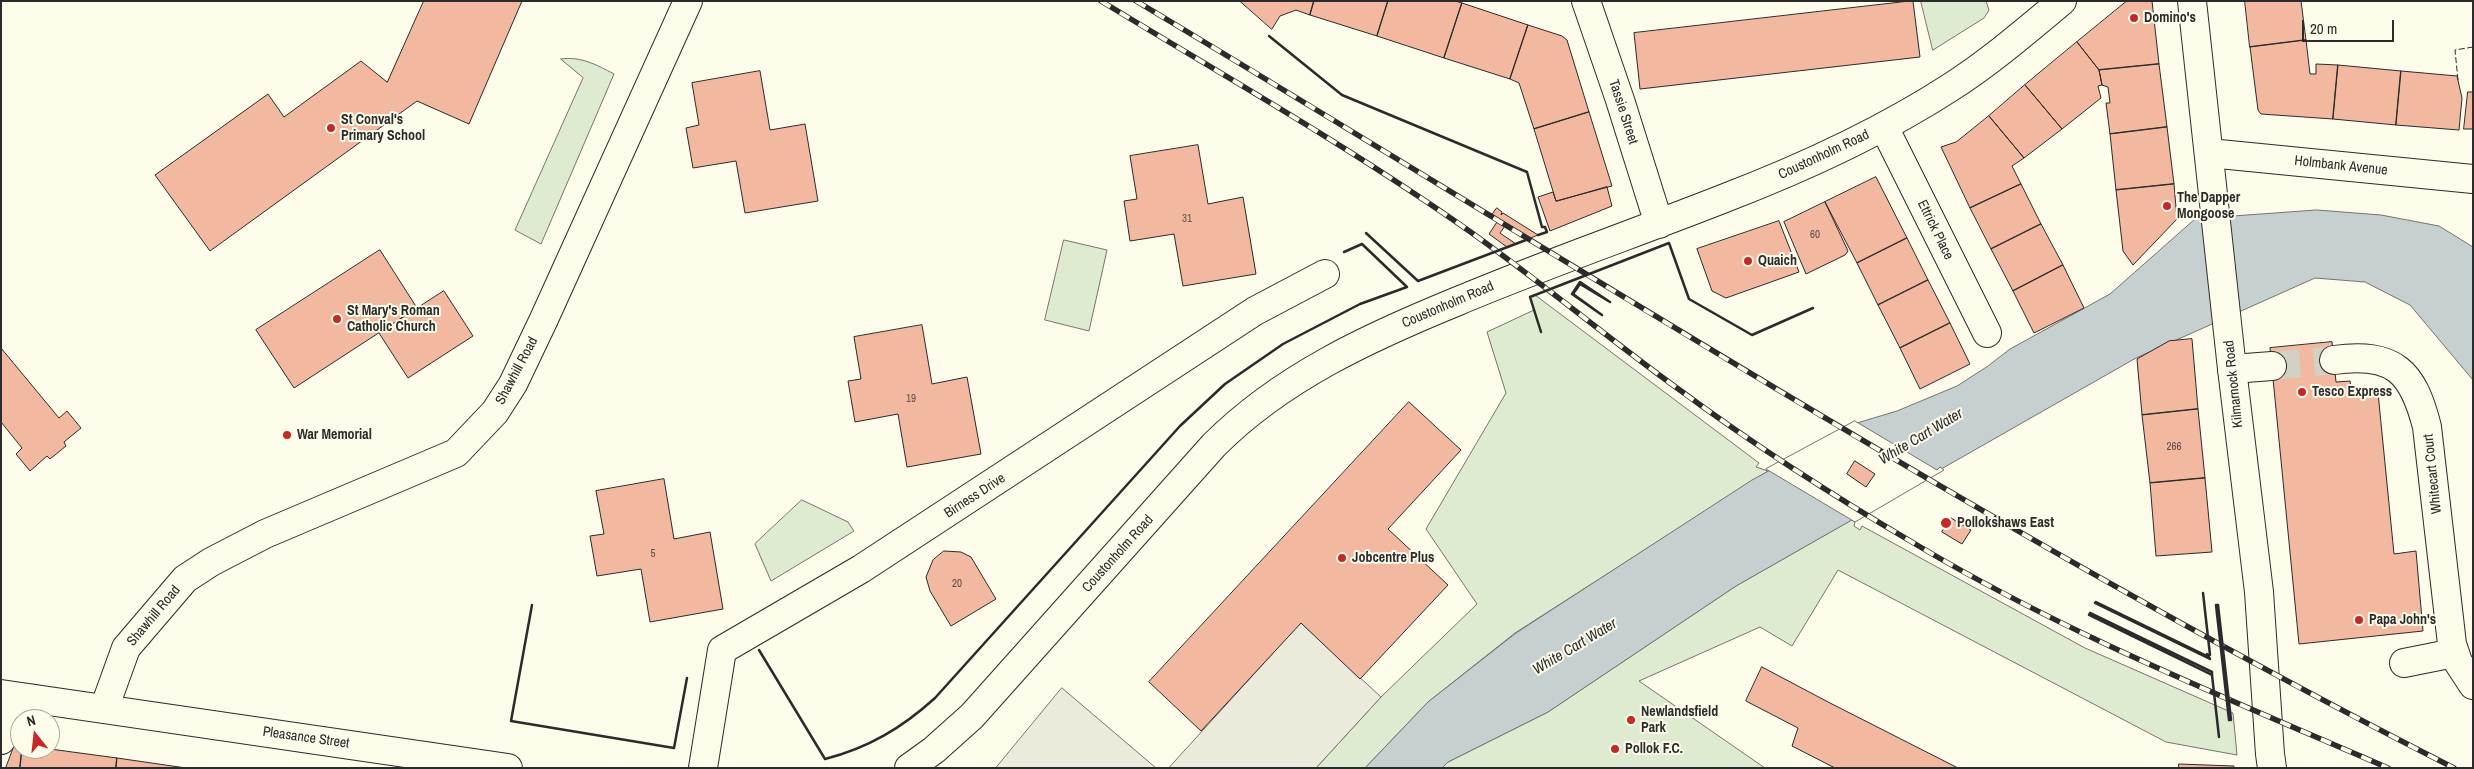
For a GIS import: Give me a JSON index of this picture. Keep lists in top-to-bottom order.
{
  "streets": {
    "street": [
      "Tassie Street",
      "Coustonholm Road",
      "Holmbank Avenue",
      "Ettrick Place",
      "Shawhill Road",
      "Kilmarnock Road",
      "Whitecart Court",
      "Birness Drive",
      "Pleasance Street"
    ]
  },
  "crossings": [
    ["Tassie Street", "Coustonholm Road"],
    ["Coustonholm Road", "Ettrick Place"],
    ["Holmbank Avenue", "Kilmarnock Road"],
    ["Shawhill Road", "Pleasance Street"]
  ],
  "water": ["White Cart Water"],
  "places": [
    "Domino's",
    "St Conval's Primary School",
    "The Dapper Mongoose",
    "Quaich",
    "St Mary's Roman Catholic Church",
    "Tesco Express",
    "War Memorial",
    "Pollokshaws East",
    "Jobcentre Plus",
    "Papa John's",
    "Newlandsfield Park",
    "Pollok F.C."
  ],
  "house_numbers": [
    "31",
    "60",
    "19",
    "266",
    "5",
    "20"
  ],
  "scale_bar": "20 m",
  "north": "top"
}
